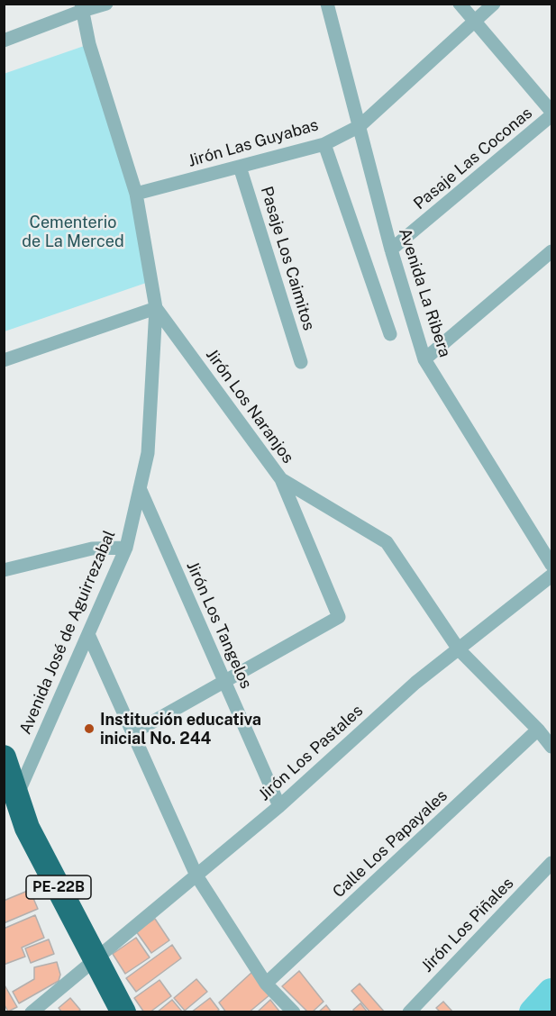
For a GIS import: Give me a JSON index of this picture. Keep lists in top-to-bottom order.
{
  "streets": {
    "highway": ["PE-22B"],
    "street": [
      "Jirón Las Guyabas",
      "Pasaje Las Coconas",
      "Pasaje Los Caimitos",
      "Avenida La Ribera",
      "Jirón Los Naranjos",
      "Jirón Los Tangelos",
      "Avenida José de Aguirrezabal",
      "Jirón Los Pastales",
      "Calle Los Papayales",
      "Jirón Los Piñales"
    ]
  },
  "crossings": [
    ["Jirón Las Guyabas", "Pasaje Los Caimitos"],
    ["Jirón Las Guyabas", "Avenida La Ribera"],
    ["Jirón Las Guyabas", "Avenida José de Aguirrezabal"],
    ["Pasaje Las Coconas", "Avenida La Ribera"],
    ["Jirón Los Naranjos", "Avenida José de Aguirrezabal"],
    ["Jirón Los Naranjos", "Jirón Los Pastales"],
    ["Jirón Los Naranjos", "Calle Los Papayales"],
    ["Jirón Los Tangelos", "Avenida José de Aguirrezabal"],
    ["Jirón Los Tangelos", "Jirón Los Pastales"],
    ["Avenida José de Aguirrezabal", "PE-22B"],
    ["Jirón Los Pastales", "PE-22B"]
  ],
  "parks": ["Cementerio de La Merced"],
  "places": ["Institución educativa inicial No. 244"]
}
